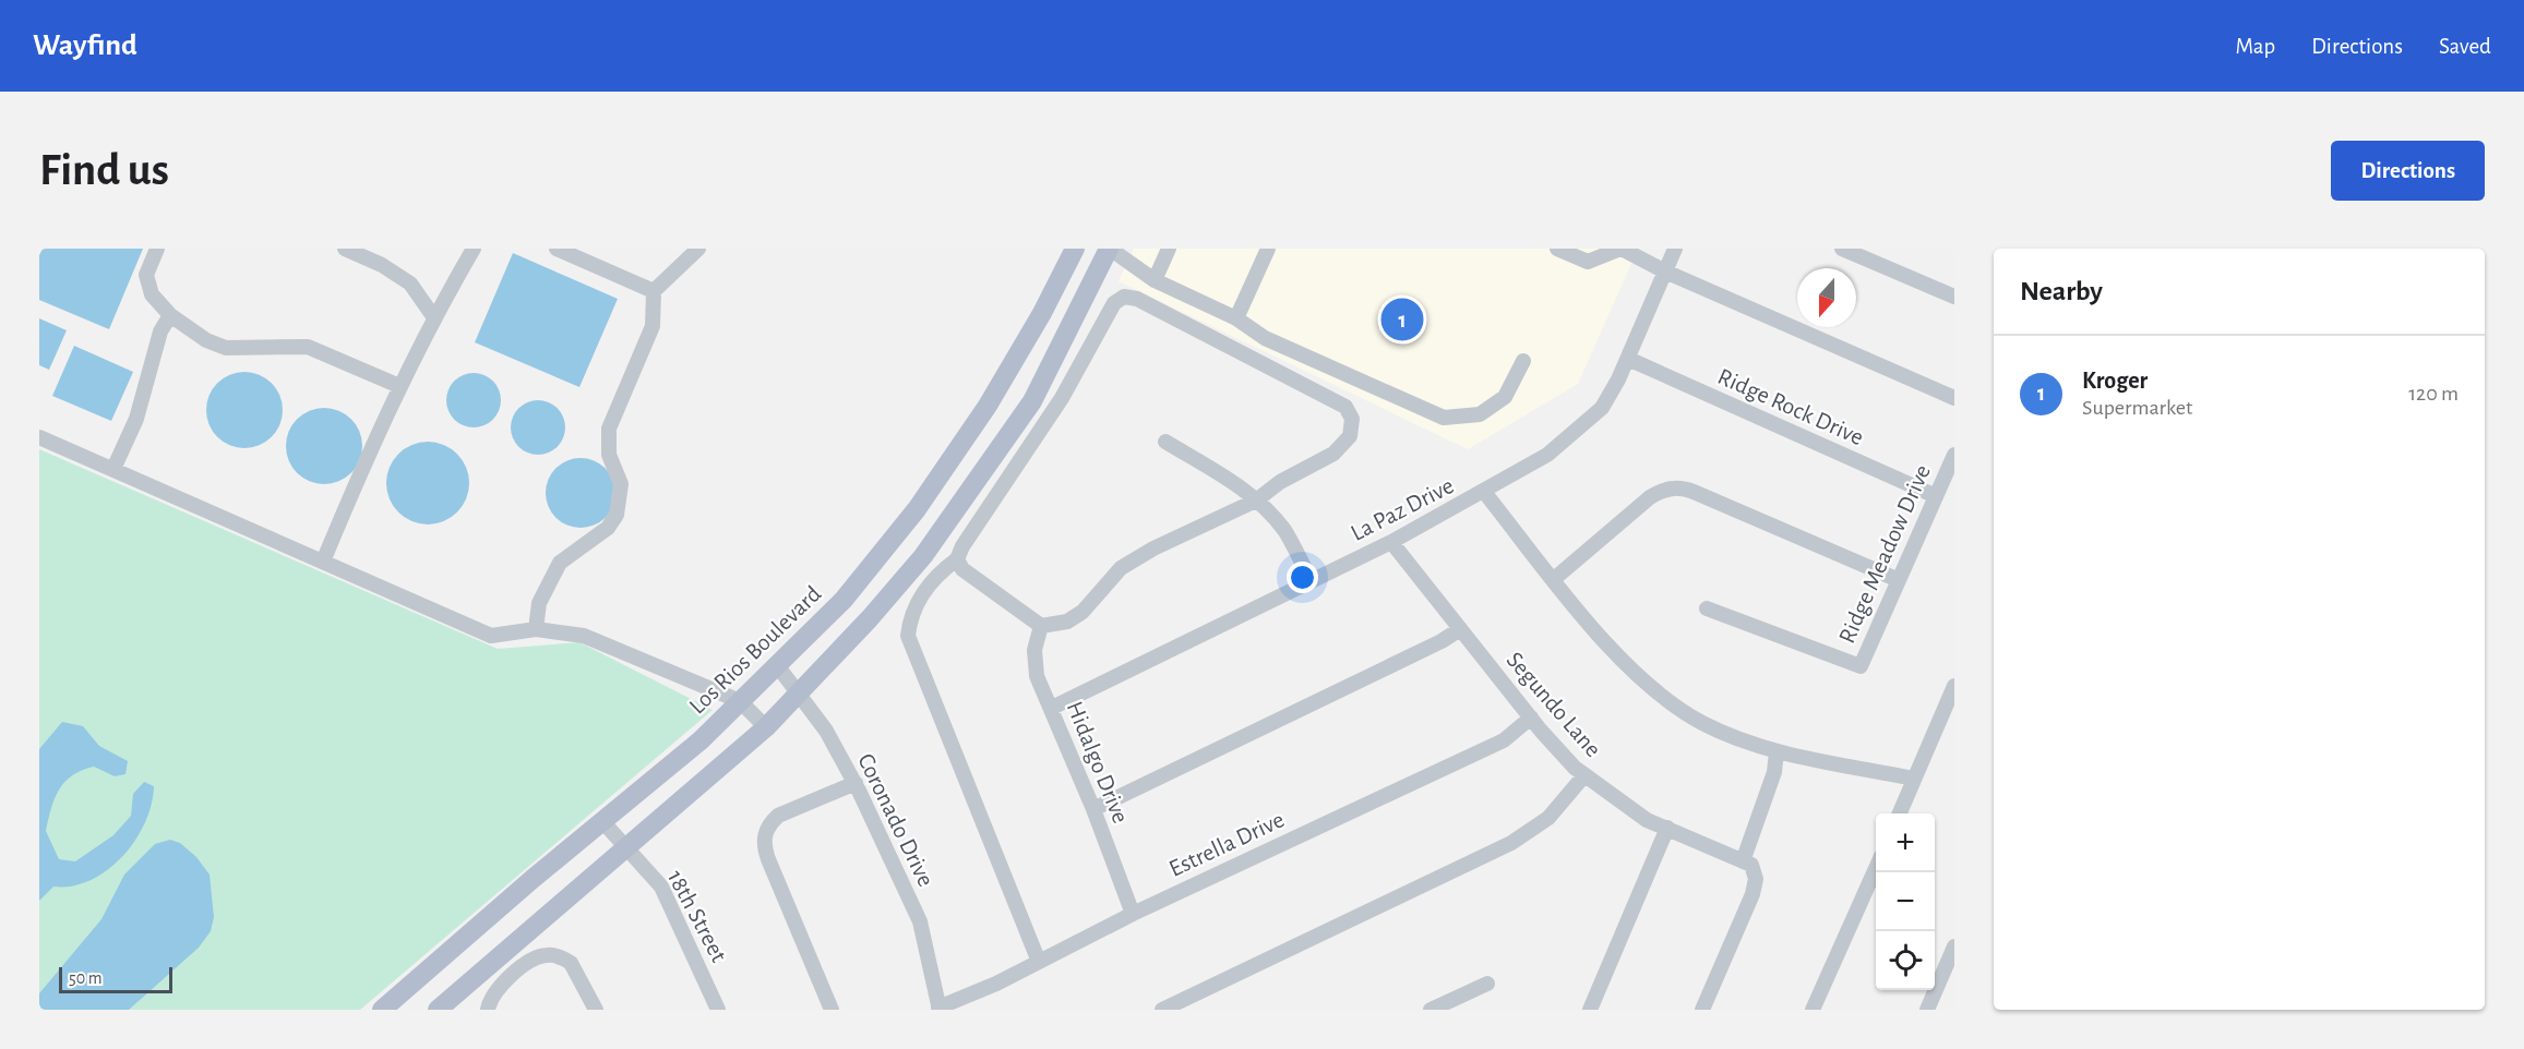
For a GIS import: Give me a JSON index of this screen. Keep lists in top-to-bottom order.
{
  "streets": {
    "main road": ["Los Rios Boulevard"],
    "street": [
      "Ridge Rock Drive",
      "La Paz Drive",
      "Ridge Meadow Drive",
      "Segundo Lane",
      "Hidalgo Drive",
      "Coronado Drive",
      "Estrella Drive",
      "18th Street"
    ]
  },
  "crossings": [
    ["Ridge Rock Drive", "La Paz Drive"],
    ["Ridge Rock Drive", "Ridge Meadow Drive"],
    ["La Paz Drive", "Segundo Lane"],
    ["La Paz Drive", "Hidalgo Drive"],
    ["Los Rios Boulevard", "Coronado Drive"],
    ["Los Rios Boulevard", "18th Street"],
    ["Segundo Lane", "Estrella Drive"],
    ["Hidalgo Drive", "Estrella Drive"],
    ["Coronado Drive", "Estrella Drive"]
  ],
  "scale_bar": "50 m",
  "north": "bottom",
  "page": {
    "header": "Wayfind",
    "nav": ["Map", "Directions", "Saved"],
    "buttons": "Directions",
    "title": "Find us",
    "heading": "Nearby",
    "pins": "1",
    "list": [
      {
        "mark": "1",
        "name": "Kroger",
        "note": "Supermarket",
        "value": "120 m"
      }
    ],
    "map_buttons": ["+", "−"],
    "scale": "50 m"
  }
}
